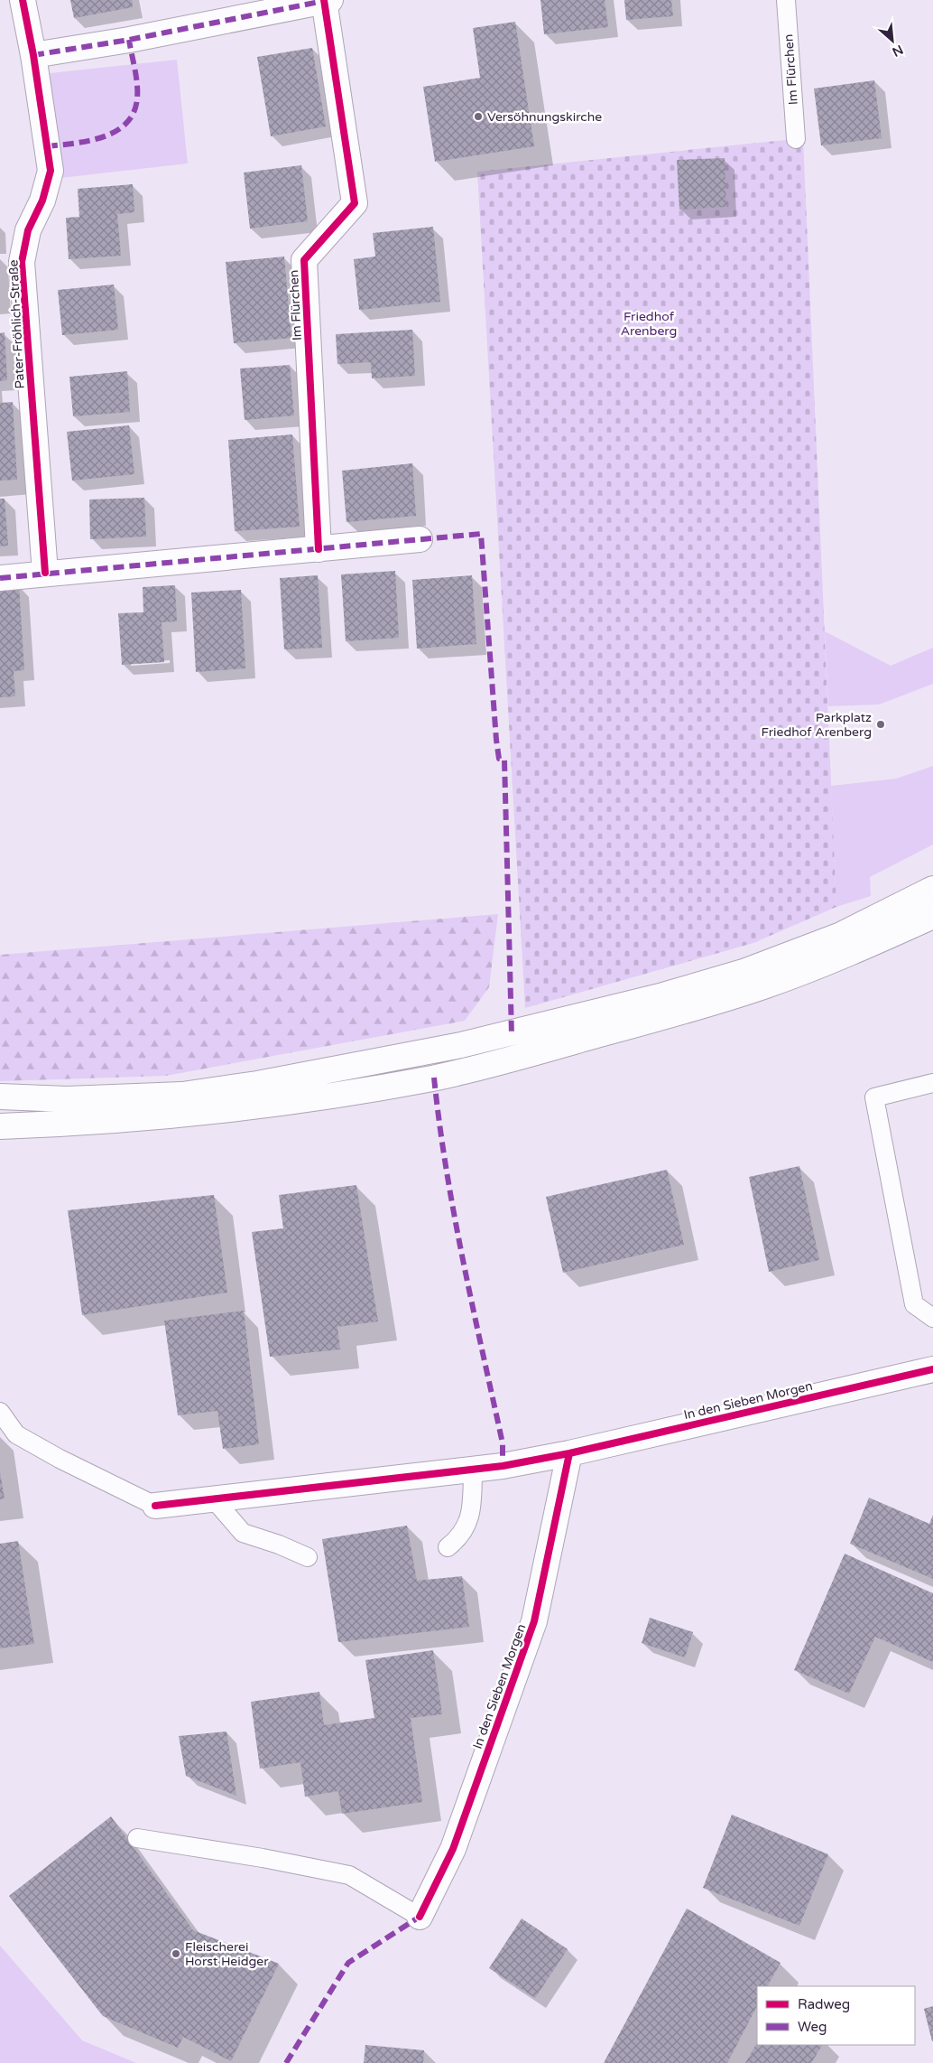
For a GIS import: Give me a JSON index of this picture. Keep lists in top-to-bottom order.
{
  "streets": {
    "street": ["Im Flürchen", "Pater-Fröhlich-Straße", "In den Sieben Morgen"]
  },
  "crossings": [
    ["Im Flürchen", "Pater-Fröhlich-Straße"]
  ],
  "parks": ["Friedhof Arenberg"],
  "places": ["Versöhnungskirche", "Parkplatz Friedhof Arenberg", "Fleischerei Horst Heidger"],
  "legend": ["Radweg", "Weg"],
  "north": "bottom right"
}
